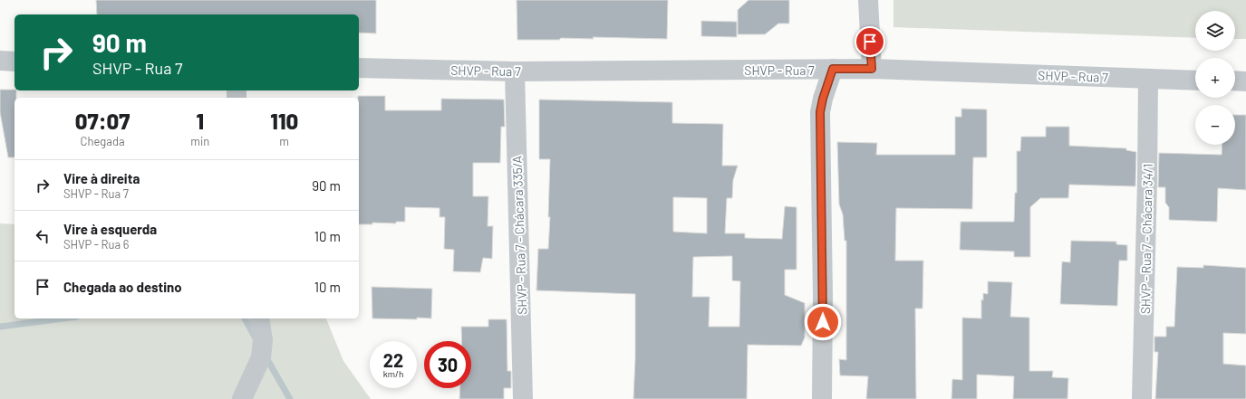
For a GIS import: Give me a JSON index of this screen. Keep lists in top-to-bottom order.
{
  "streets": {
    "street": ["SHVP - Rua 7", "SHVP - Rua 7 - Chácara 335/A", "SHVP - Rua 7 - Chácara 34/1"]
  },
  "crossings": [
    ["SHVP - Rua 7", "SHVP - Rua 7 - Chácara 335/A"],
    ["SHVP - Rua 7", "SHVP - Rua 7 - Chácara 34/1"]
  ],
  "page": {
    "map_buttons": ["+", "−"],
    "turn": ["90 m", "SHVP - Rua 7"],
    "eta": [
      "07:07",
      "Chegada",
      "1",
      "min",
      "110",
      "m"
    ],
    "list": [
      {
        "name": "Vire à direita",
        "note": "SHVP - Rua 7",
        "value": "90 m"
      },
      {
        "name": "Vire à esquerda",
        "note": "SHVP - Rua 6",
        "value": "10 m"
      },
      {
        "name": "Chegada ao destino",
        "value": "10 m"
      }
    ],
    "speed": "22 km/h",
    "limit": "30"
  }
}
